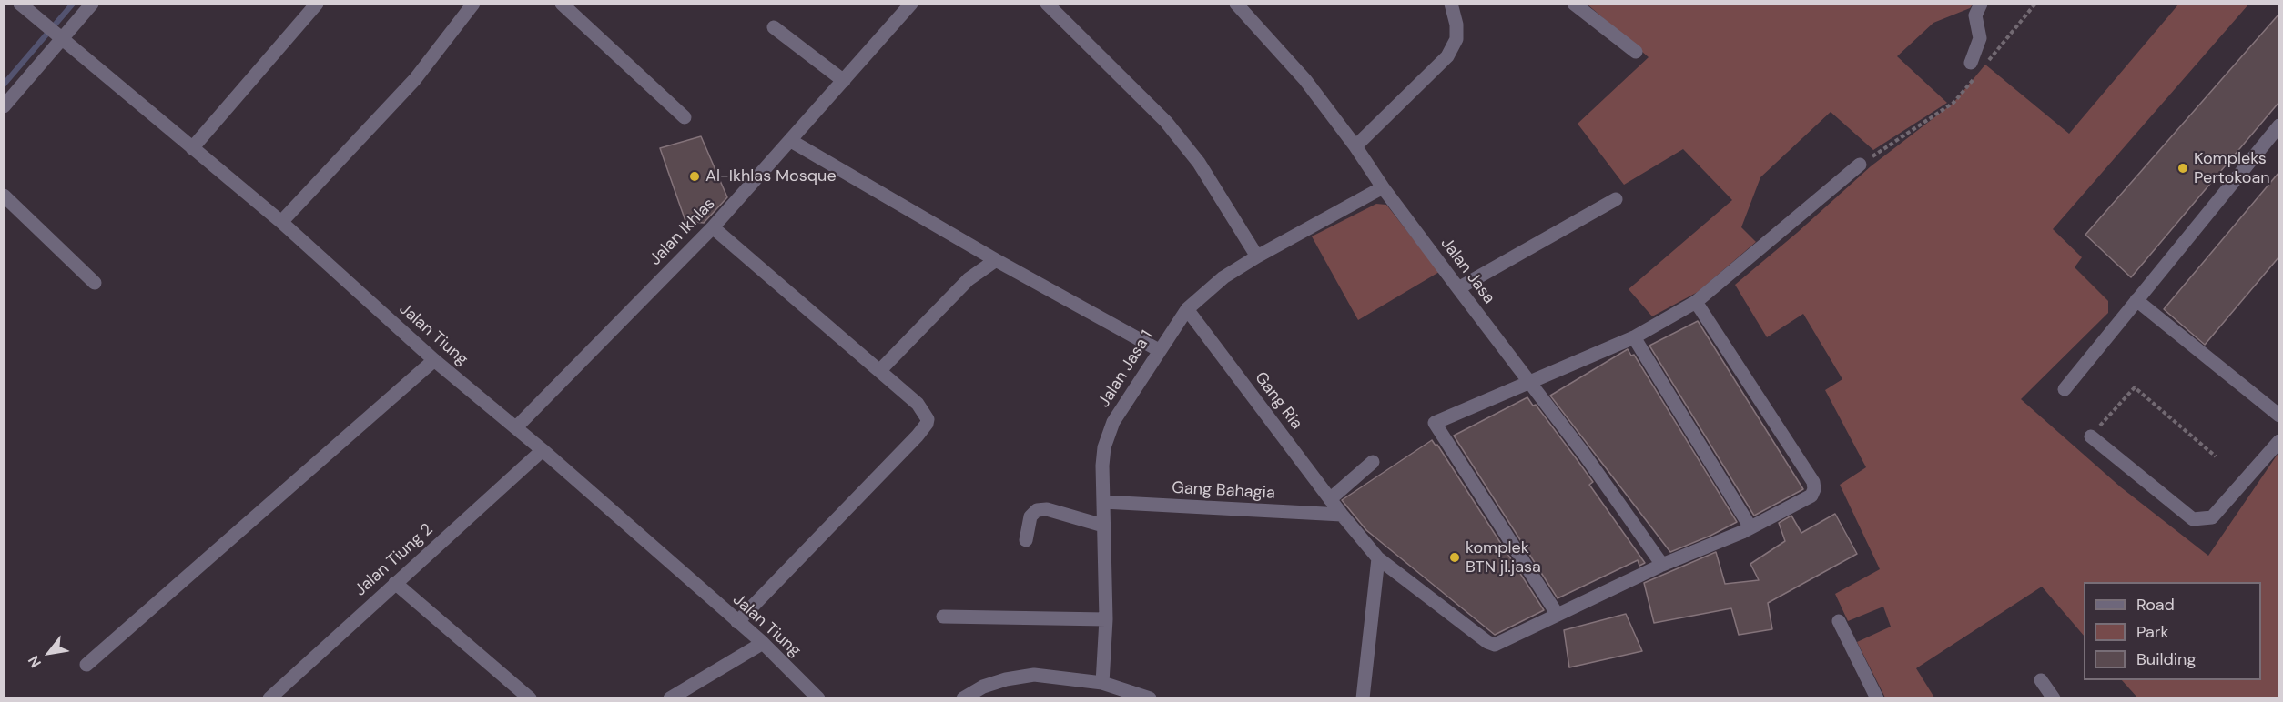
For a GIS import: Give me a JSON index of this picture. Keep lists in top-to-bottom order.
{
  "streets": {
    "street": [
      "Jalan Ikhlas",
      "Jalan Jasa",
      "Jalan Tiung",
      "Jalan Jasa 1",
      "Gang Ria",
      "Gang Bahagia",
      "Jalan Tiung 2"
    ]
  },
  "crossings": [
    ["Jalan Ikhlas", "Jalan Tiung"],
    ["Jalan Jasa", "Jalan Jasa 1"],
    ["Jalan Tiung", "Jalan Tiung 2"],
    ["Jalan Jasa 1", "Gang Ria"],
    ["Jalan Jasa 1", "Gang Bahagia"],
    ["Gang Ria", "Gang Bahagia"]
  ],
  "places": ["Kompleks Pertokoan", "Al-Ikhlas Mosque", "komplek BTN jl.jasa"],
  "legend": ["Road", "Park", "Building"],
  "north": "bottom left"
}
